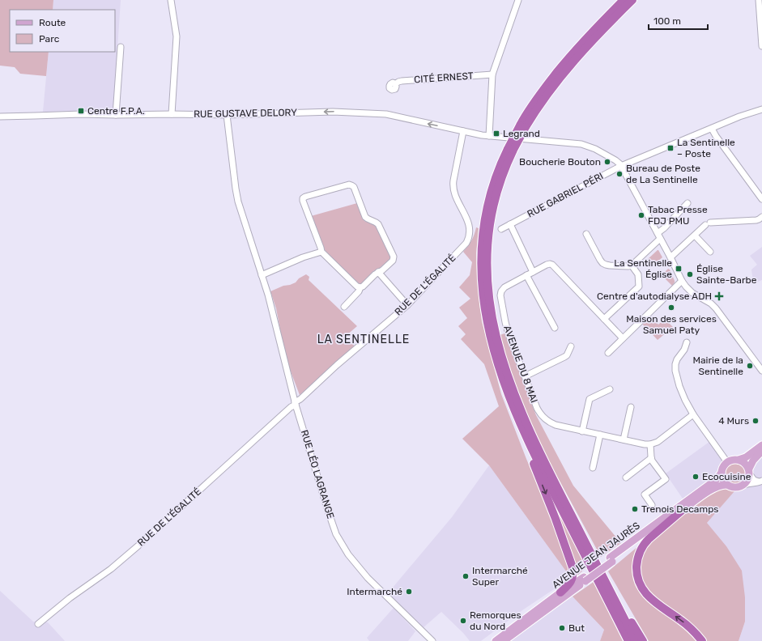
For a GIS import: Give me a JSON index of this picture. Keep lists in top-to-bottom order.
{
  "streets": {
    "main road": ["AVENUE JEAN JAURÈS"],
    "street": [
      "CITÉ ERNEST",
      "RUE GUSTAVE DELORY",
      "RUE GABRIEL PÉRI",
      "RUE DE L'ÉGALITÉ",
      "AVENUE DU 8 MAI",
      "RUE LÉO LAGRANGE"
    ]
  },
  "crossings": [
    ["RUE GUSTAVE DELORY", "RUE GABRIEL PÉRI"],
    ["RUE GUSTAVE DELORY", "RUE DE L'ÉGALITÉ"],
    ["RUE GUSTAVE DELORY", "RUE LÉO LAGRANGE"],
    ["RUE DE L'ÉGALITÉ", "RUE LÉO LAGRANGE"]
  ],
  "one_way": ["RUE GUSTAVE DELORY"],
  "districts": ["LA SENTINELLE"],
  "places": {
    "transit": [
      "Centre F.P.A.",
      "Legrand",
      "La Sentinelle – Poste",
      "La Sentinelle Église"
    ],
    "other": [
      "Boucherie Bouton",
      "Bureau de Poste de La Sentinelle",
      "Tabac Presse FDJ PMU",
      "Église Sainte-Barbe",
      "Maison des services Samuel Paty",
      "Mairie de la Sentinelle",
      "4 Murs",
      "Ecocuisine",
      "Trenois Decamps",
      "Intermarché Super",
      "Intermarché",
      "Remorques du Nord",
      "But"
    ],
    "health": ["Centre d'autodialyse ADH"]
  },
  "legend": ["Route", "Parc"],
  "scale_bar": "100 m"
}
